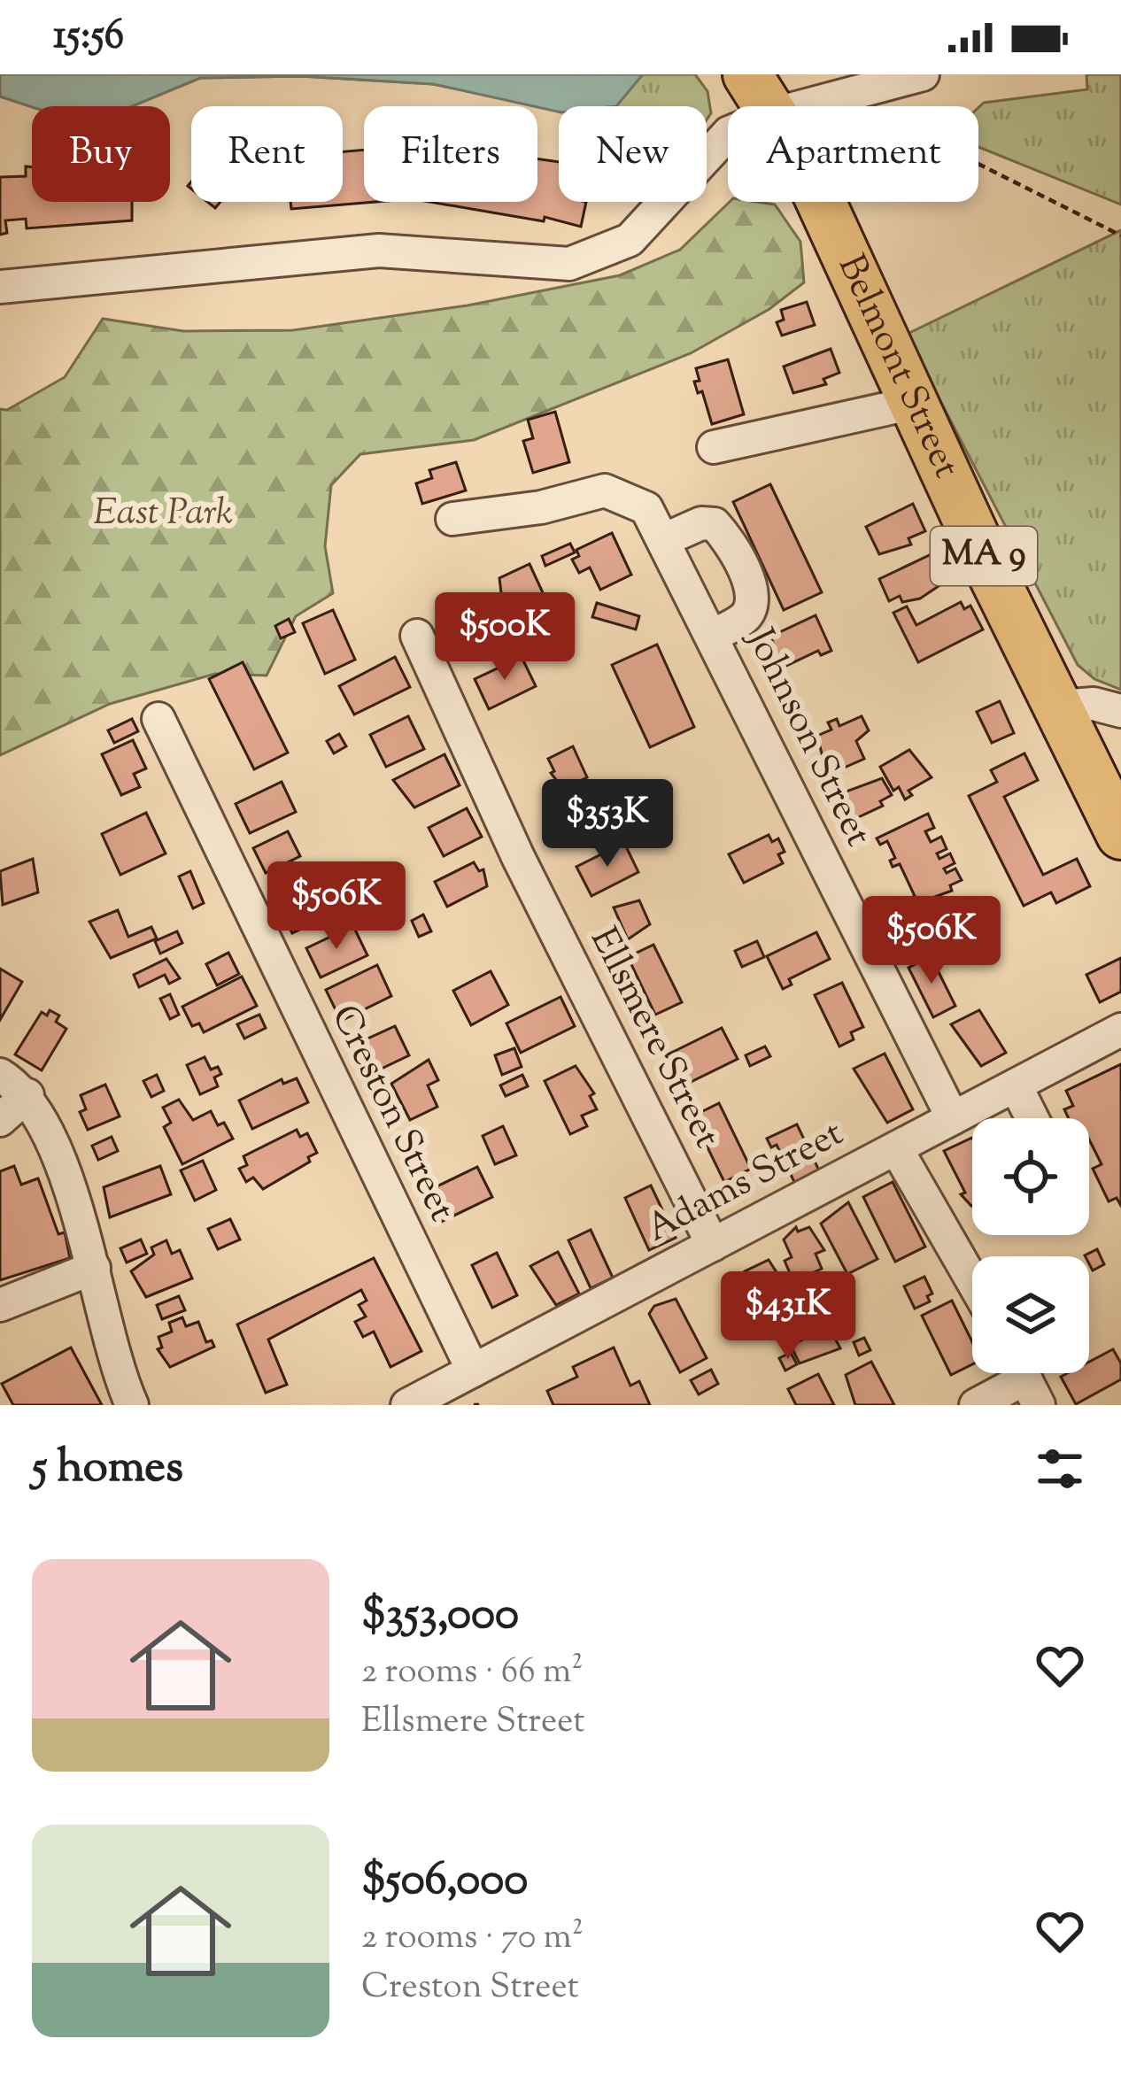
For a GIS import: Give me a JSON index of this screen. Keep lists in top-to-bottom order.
{
  "streets": {
    "highway": ["Belmont Street", "MA 9"],
    "street": [
      "Johnson Street",
      "Ellsmere Street",
      "Creston Street",
      "Adams Street"
    ]
  },
  "crossings": [
    ["Johnson Street", "Adams Street"],
    ["Ellsmere Street", "Adams Street"],
    ["Creston Street", "Adams Street"]
  ],
  "parks": ["East Park"],
  "page": {
    "status": "15:56",
    "chip": [
      "Buy",
      "Rent",
      "Filters",
      "New",
      "Apartment"
    ],
    "price": [
      "$500K",
      "$353K",
      "$506K",
      "$506K",
      "$431K"
    ],
    "heading": "5 homes",
    "list": [
      {
        "name": "$353,000",
        "note": "2 rooms · 66 m² · Ellsmere Street"
      },
      {
        "name": "$506,000",
        "note": "2 rooms · 70 m² · Creston Street"
      }
    ]
  }
}
